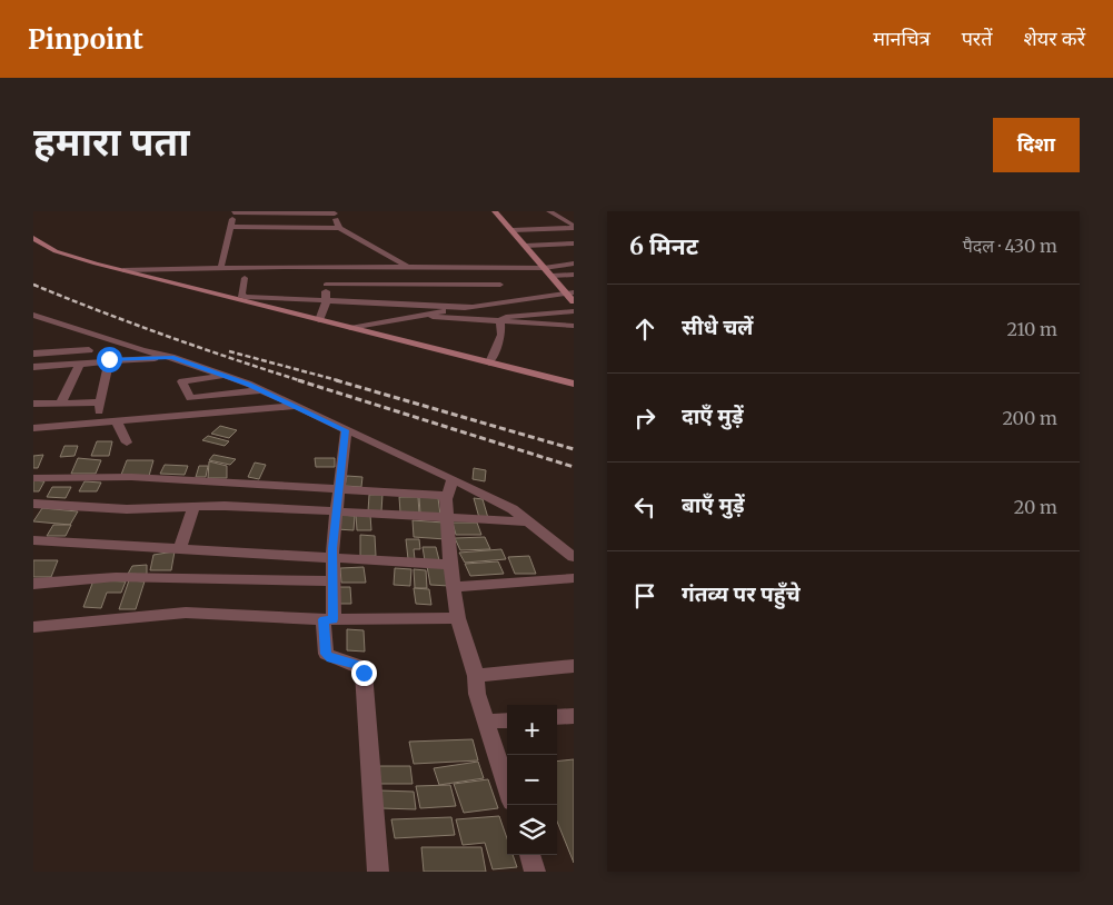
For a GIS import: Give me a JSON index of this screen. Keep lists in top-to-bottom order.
{
  "page": {
    "header": "Pinpoint",
    "nav": ["मानचित्र", "परतें", "शेयर करें"],
    "title": "हमारा पता",
    "buttons": "दिशा",
    "heading": ["6 मिनट", "पैदल · 430 m"],
    "list": [
      ["सीधे चलें", "210 m"],
      ["दाएँ मुड़ें", "200 m"],
      ["बाएँ मुड़ें", "20 m"],
      "गंतव्य पर पहुँचे"
    ],
    "map_buttons": ["+", "−"]
  }
}
